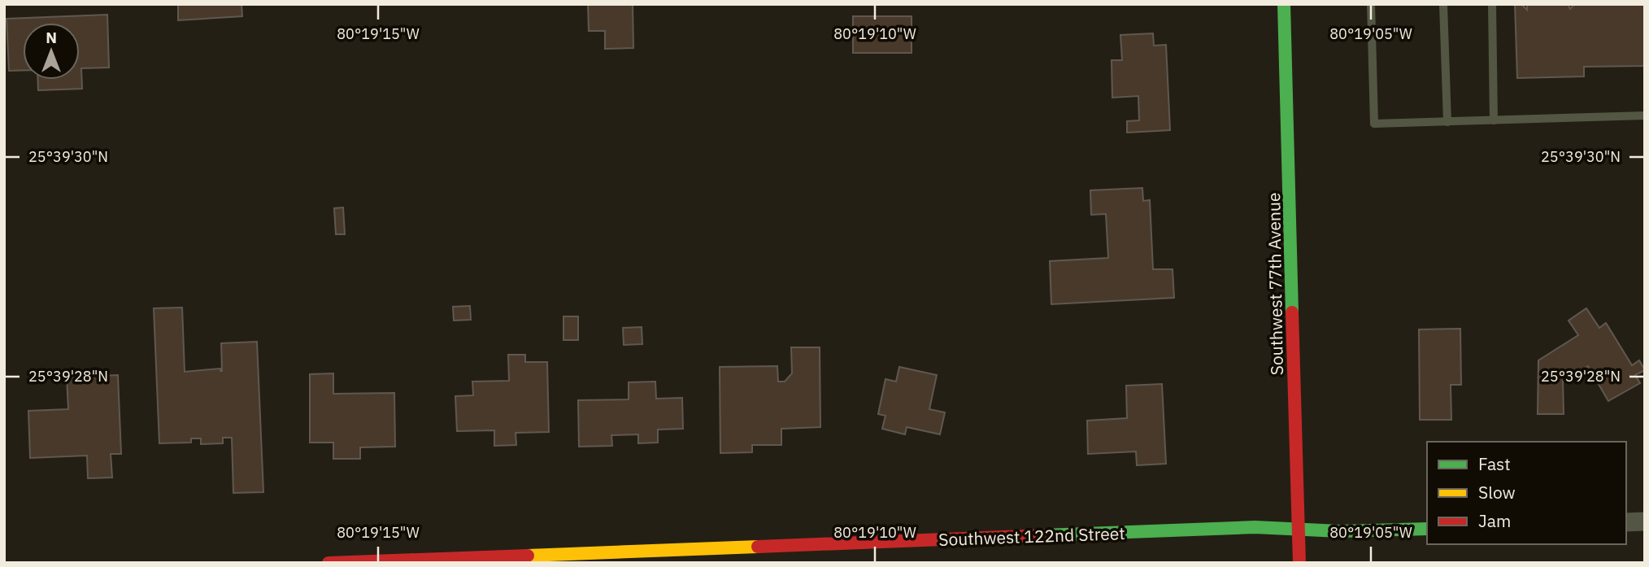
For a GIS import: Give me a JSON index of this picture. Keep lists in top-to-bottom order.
{
  "streets": {
    "street": ["Southwest 77th Avenue", "Southwest 122nd Street"]
  },
  "crossings": [
    ["Southwest 77th Avenue", "Southwest 122nd Street"]
  ],
  "legend": ["Fast", "Slow", "Jam"],
  "north": "top",
  "coordinates": [
    "80°19'15\"W",
    "80°19'10\"W",
    "80°19'05\"W",
    "25°39'30\"N",
    "25°39'28\"N"
  ]
}
